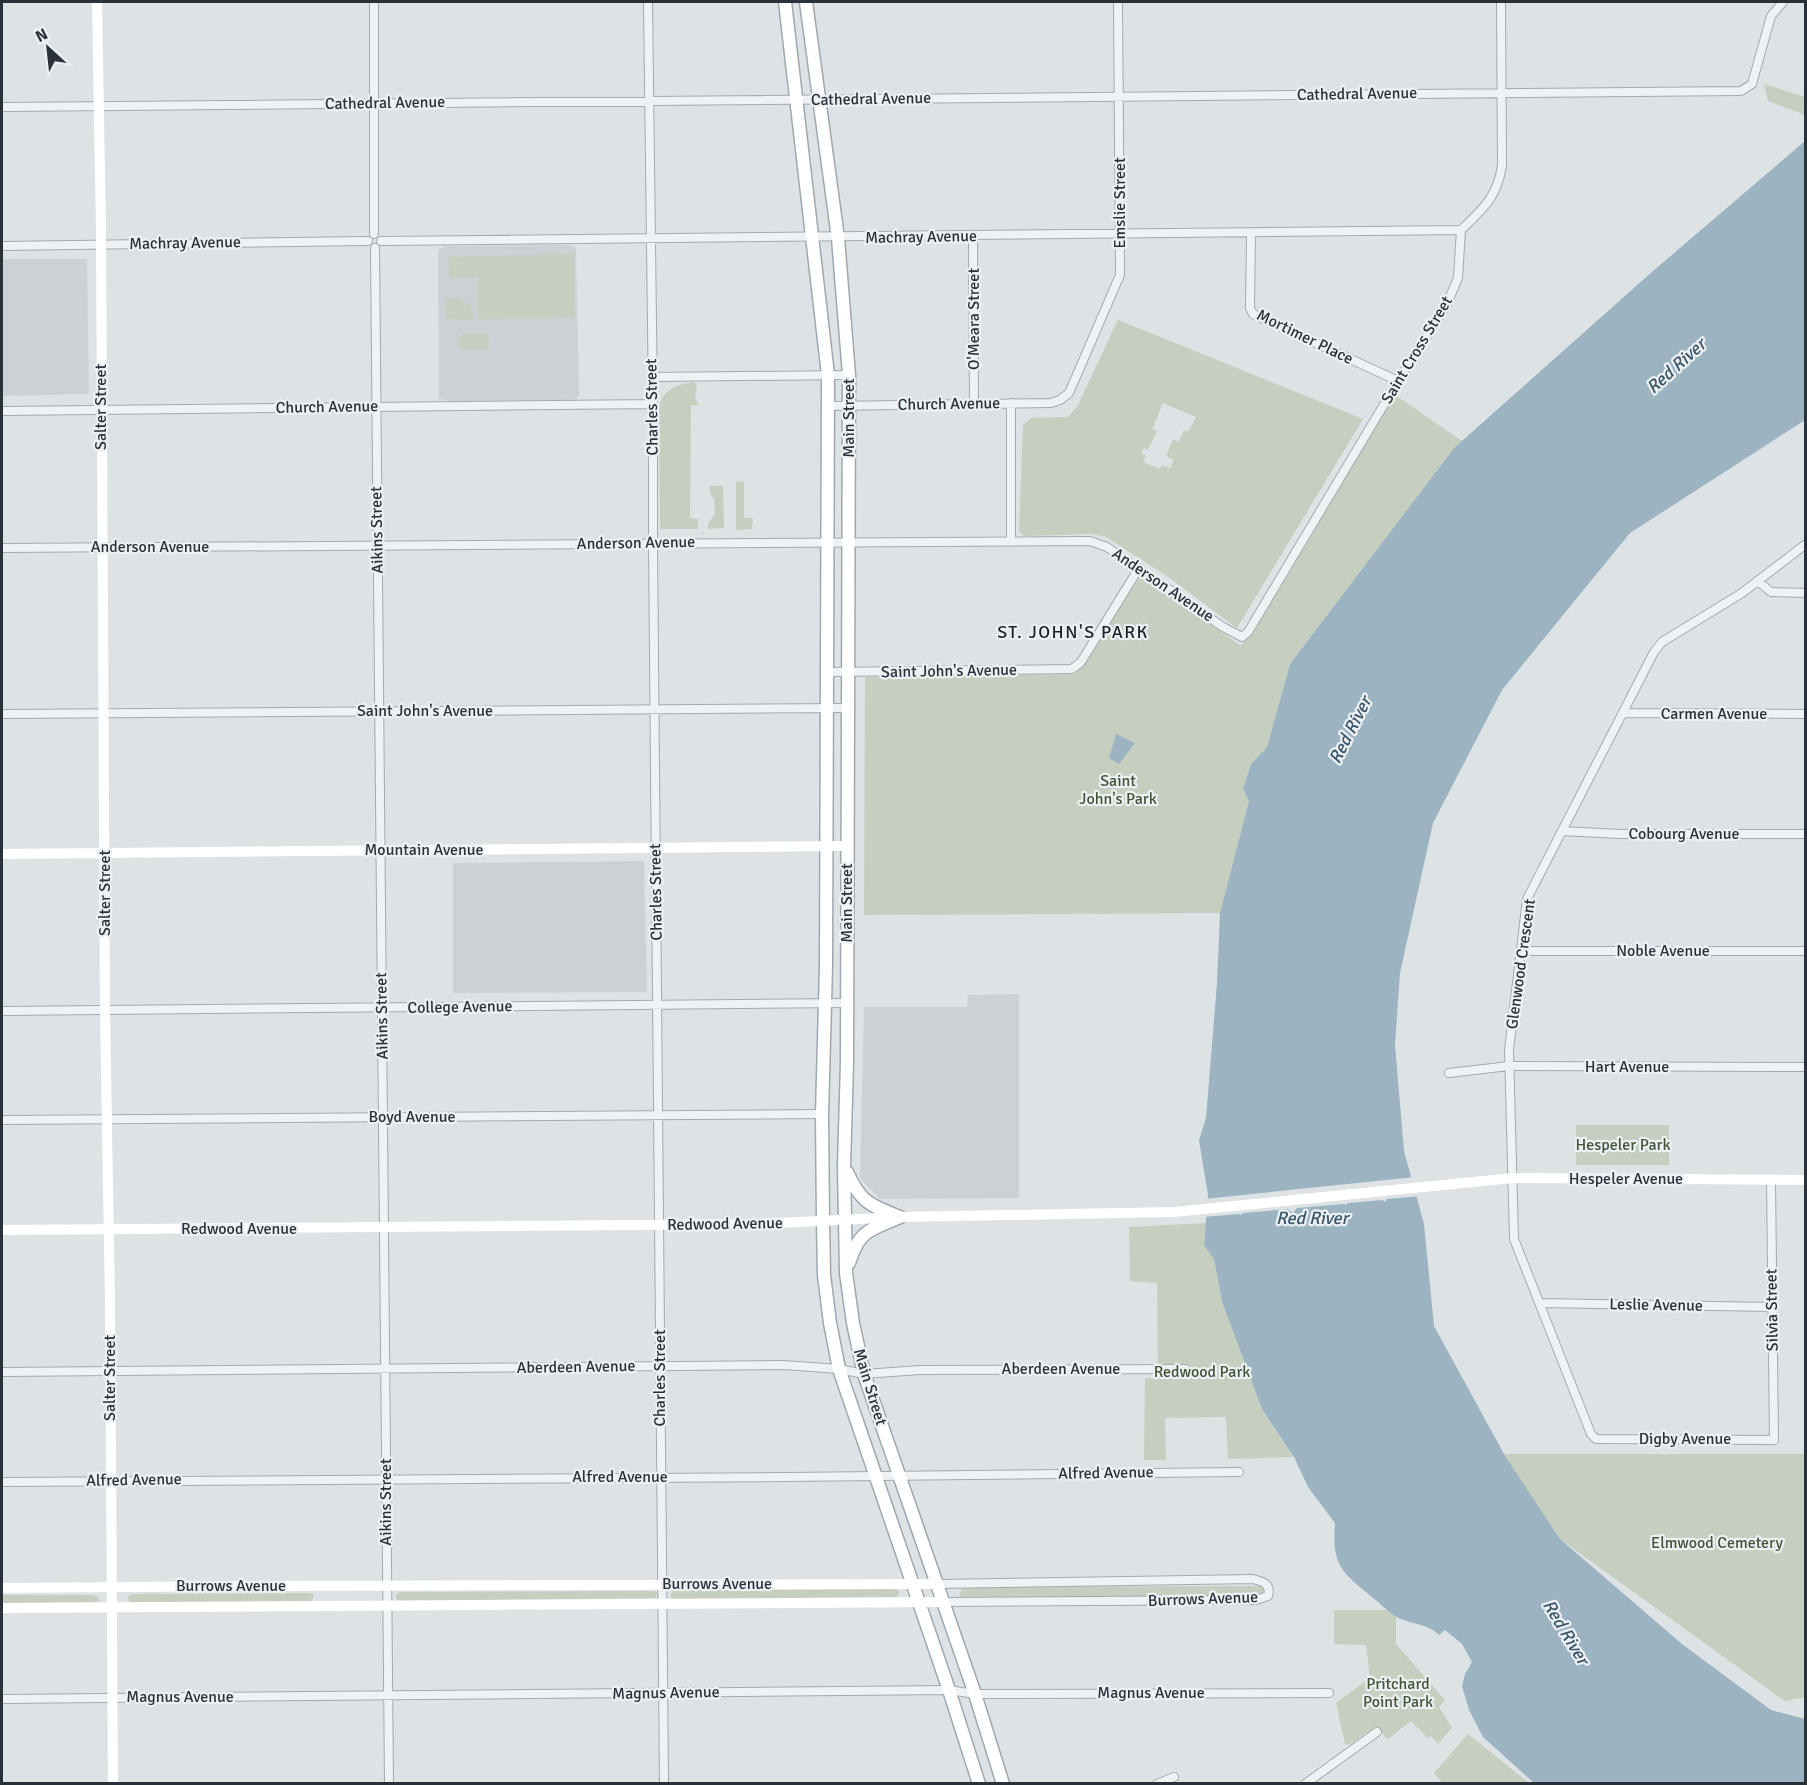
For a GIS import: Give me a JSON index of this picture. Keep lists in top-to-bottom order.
{
  "streets": {
    "main road": [
      "Salter Street",
      "Main Street",
      "Mountain Avenue",
      "Hespeler Avenue",
      "Redwood Avenue",
      "Burrows Avenue"
    ],
    "street": [
      "Cathedral Avenue",
      "Emslie Street",
      "Machray Avenue",
      "O'Meara Street",
      "Mortimer Place",
      "Saint Cross Street",
      "Church Avenue",
      "Charles Street",
      "Aikins Street",
      "Anderson Avenue",
      "Saint John's Avenue",
      "Carmen Avenue",
      "Cobourg Avenue",
      "Noble Avenue",
      "Glenwood Crescent",
      "College Avenue",
      "Hart Avenue",
      "Boyd Avenue",
      "Leslie Avenue",
      "Silvia Street",
      "Aberdeen Avenue",
      "Digby Avenue",
      "Alfred Avenue",
      "Magnus Avenue"
    ]
  },
  "crossings": [
    ["Cathedral Avenue", "Emslie Street"],
    ["Cathedral Avenue", "Salter Street"],
    ["Cathedral Avenue", "Charles Street"],
    ["Cathedral Avenue", "Main Street"],
    ["Emslie Street", "Machray Avenue"],
    ["Emslie Street", "Church Avenue"],
    ["Machray Avenue", "O'Meara Street"],
    ["Machray Avenue", "Mortimer Place"],
    ["Machray Avenue", "Saint Cross Street"],
    ["Machray Avenue", "Salter Street"],
    ["Machray Avenue", "Charles Street"],
    ["Machray Avenue", "Main Street"],
    ["Machray Avenue", "Aikins Street"],
    ["O'Meara Street", "Church Avenue"],
    ["Mortimer Place", "Saint Cross Street"],
    ["Saint Cross Street", "Anderson Avenue"],
    ["Church Avenue", "Salter Street"],
    ["Church Avenue", "Charles Street"],
    ["Church Avenue", "Main Street"],
    ["Church Avenue", "Aikins Street"],
    ["Salter Street", "Anderson Avenue"],
    ["Salter Street", "Saint John's Avenue"],
    ["Salter Street", "Mountain Avenue"],
    ["Salter Street", "College Avenue"],
    ["Salter Street", "Boyd Avenue"],
    ["Salter Street", "Redwood Avenue"],
    ["Salter Street", "Aberdeen Avenue"],
    ["Salter Street", "Alfred Avenue"],
    ["Salter Street", "Burrows Avenue"],
    ["Salter Street", "Magnus Avenue"],
    ["Charles Street", "Anderson Avenue"],
    ["Charles Street", "Saint John's Avenue"],
    ["Charles Street", "Mountain Avenue"],
    ["Charles Street", "College Avenue"],
    ["Charles Street", "Boyd Avenue"],
    ["Charles Street", "Redwood Avenue"],
    ["Charles Street", "Aberdeen Avenue"],
    ["Charles Street", "Alfred Avenue"],
    ["Charles Street", "Burrows Avenue"],
    ["Charles Street", "Magnus Avenue"],
    ["Main Street", "Anderson Avenue"],
    ["Main Street", "Saint John's Avenue"],
    ["Main Street", "Mountain Avenue"],
    ["Main Street", "College Avenue"],
    ["Main Street", "Boyd Avenue"],
    ["Main Street", "Redwood Avenue"],
    ["Main Street", "Aberdeen Avenue"],
    ["Main Street", "Alfred Avenue"],
    ["Main Street", "Burrows Avenue"],
    ["Main Street", "Magnus Avenue"],
    ["Aikins Street", "Anderson Avenue"],
    ["Aikins Street", "Saint John's Avenue"],
    ["Aikins Street", "Mountain Avenue"],
    ["Aikins Street", "College Avenue"],
    ["Aikins Street", "Boyd Avenue"],
    ["Aikins Street", "Redwood Avenue"],
    ["Aikins Street", "Aberdeen Avenue"],
    ["Aikins Street", "Alfred Avenue"],
    ["Aikins Street", "Burrows Avenue"],
    ["Aikins Street", "Magnus Avenue"],
    ["Anderson Avenue", "Saint John's Avenue"],
    ["Carmen Avenue", "Glenwood Crescent"],
    ["Cobourg Avenue", "Glenwood Crescent"],
    ["Noble Avenue", "Glenwood Crescent"],
    ["Glenwood Crescent", "Hart Avenue"],
    ["Glenwood Crescent", "Hespeler Avenue"],
    ["Glenwood Crescent", "Leslie Avenue"],
    ["Glenwood Crescent", "Digby Avenue"],
    ["Hespeler Avenue", "Redwood Avenue"],
    ["Hespeler Avenue", "Silvia Street"],
    ["Leslie Avenue", "Silvia Street"],
    ["Silvia Street", "Digby Avenue"]
  ],
  "districts": ["ST. JOHN'S PARK"],
  "water": ["Red River"],
  "parks": [
    "Saint John's Park",
    "Hespeler Park",
    "Redwood Park",
    "Elmwood Cemetery",
    "Pritchard Point Park"
  ],
  "north": "top left"
}
